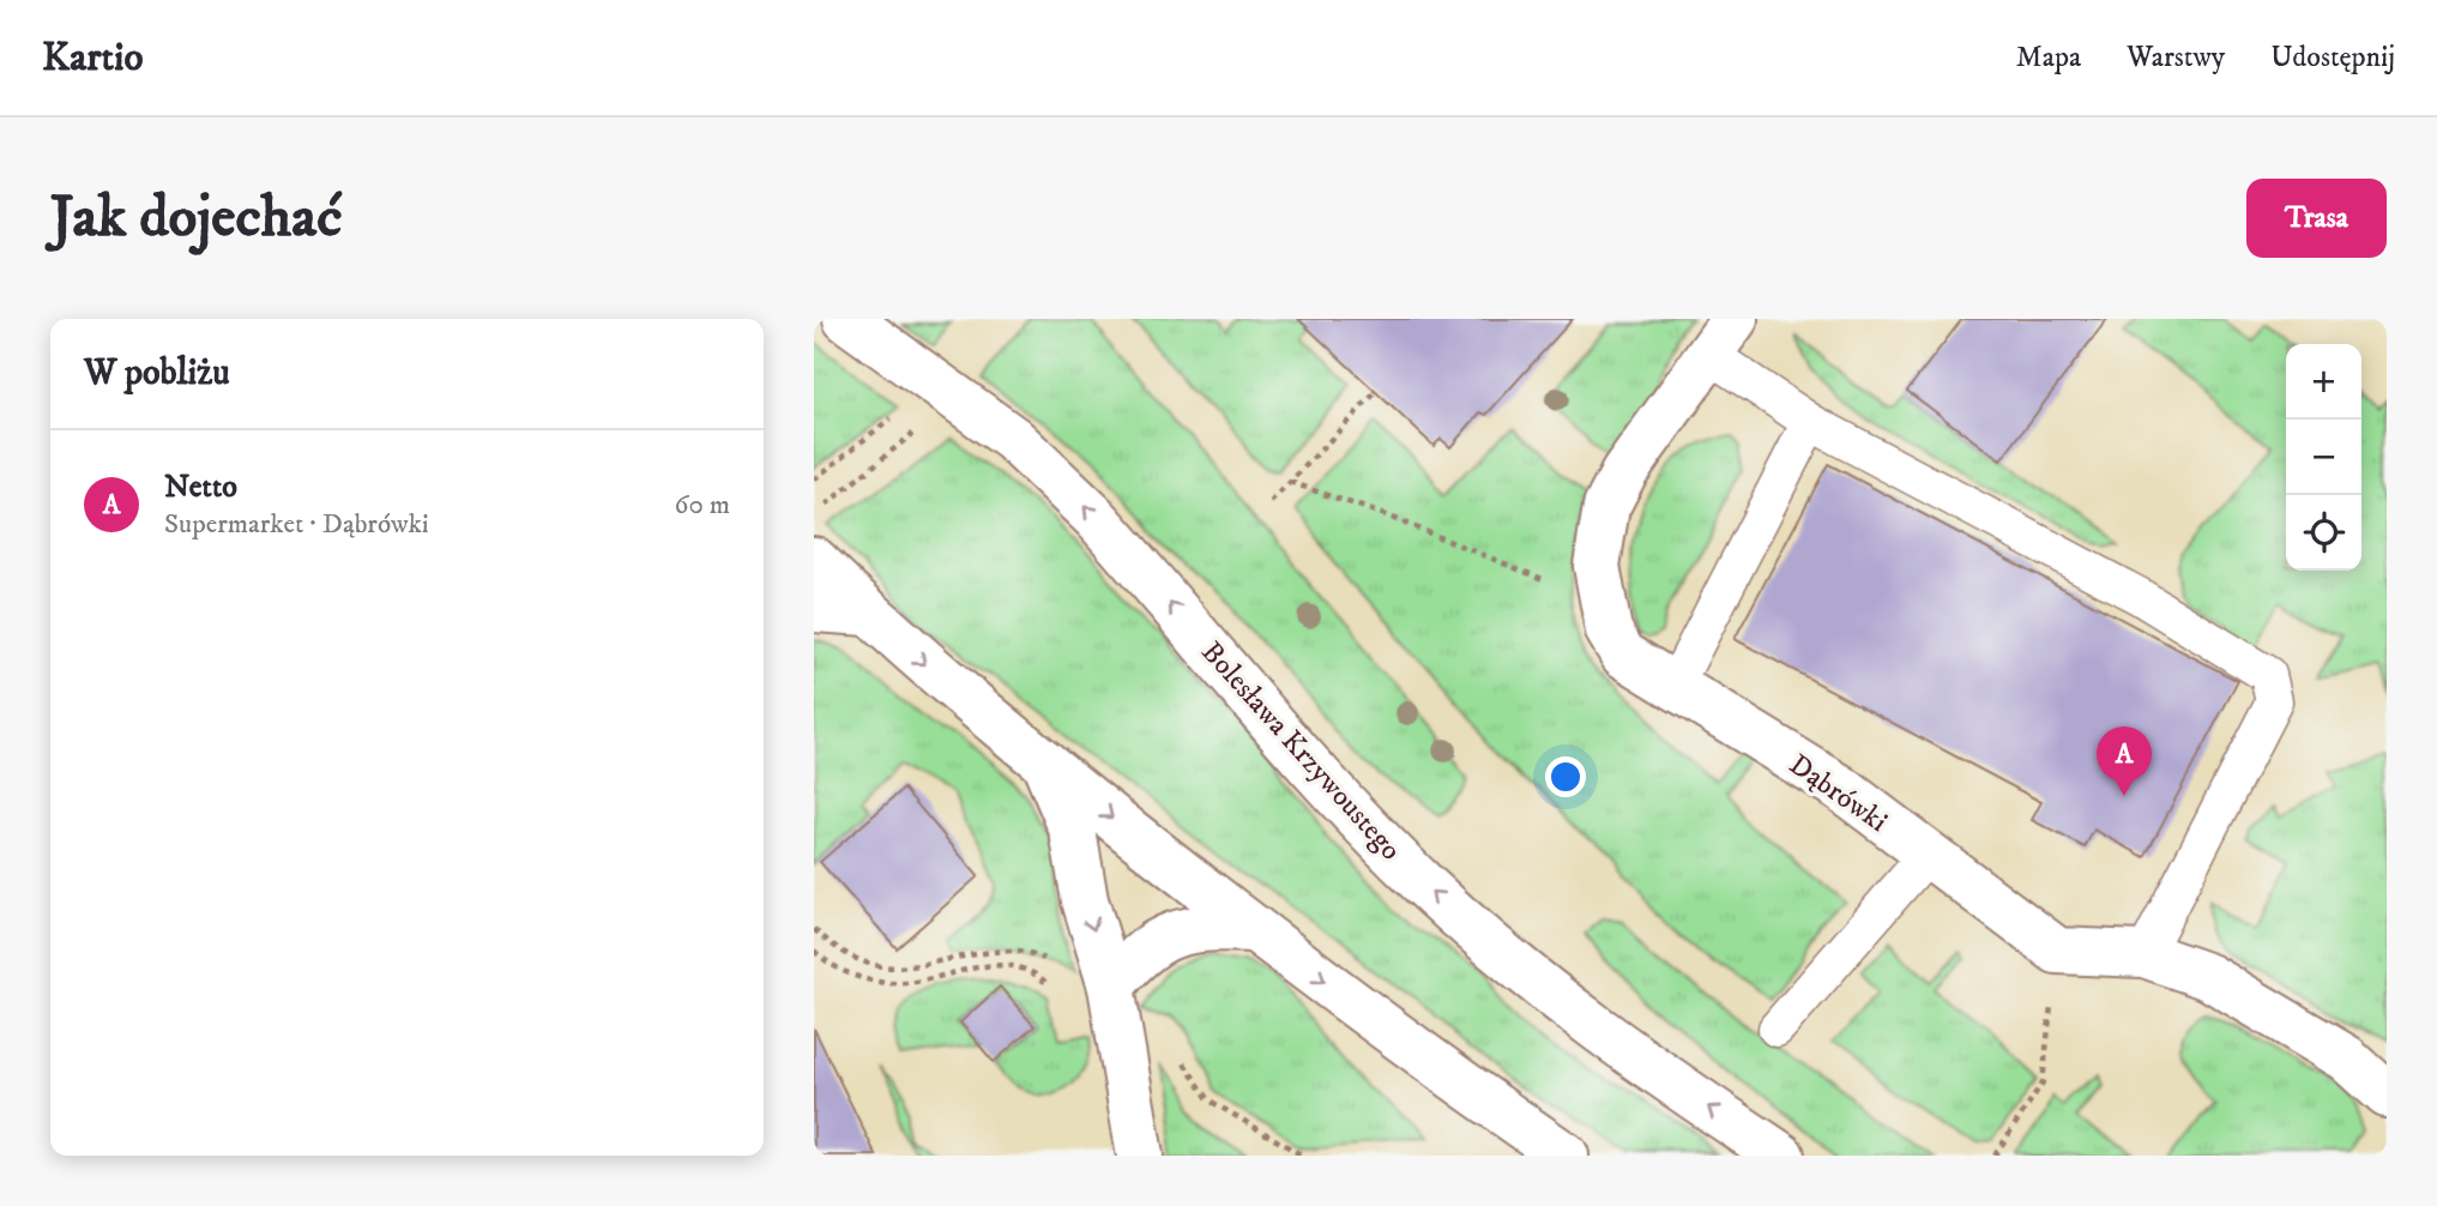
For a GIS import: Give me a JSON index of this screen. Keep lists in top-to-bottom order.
{
  "streets": {
    "main road": ["Bolesława Krzywoustego", "Dąbrówki"]
  },
  "page": {
    "header": "Kartio",
    "nav": ["Mapa", "Warstwy", "Udostępnij"],
    "buttons": "Trasa",
    "title": "Jak dojechać",
    "heading": "W pobliżu",
    "map_buttons": ["+", "−"],
    "list": [
      {
        "mark": "A",
        "name": "Netto",
        "note": "Supermarket · Dąbrówki",
        "value": "60 m"
      }
    ],
    "pins": "A"
  }
}
